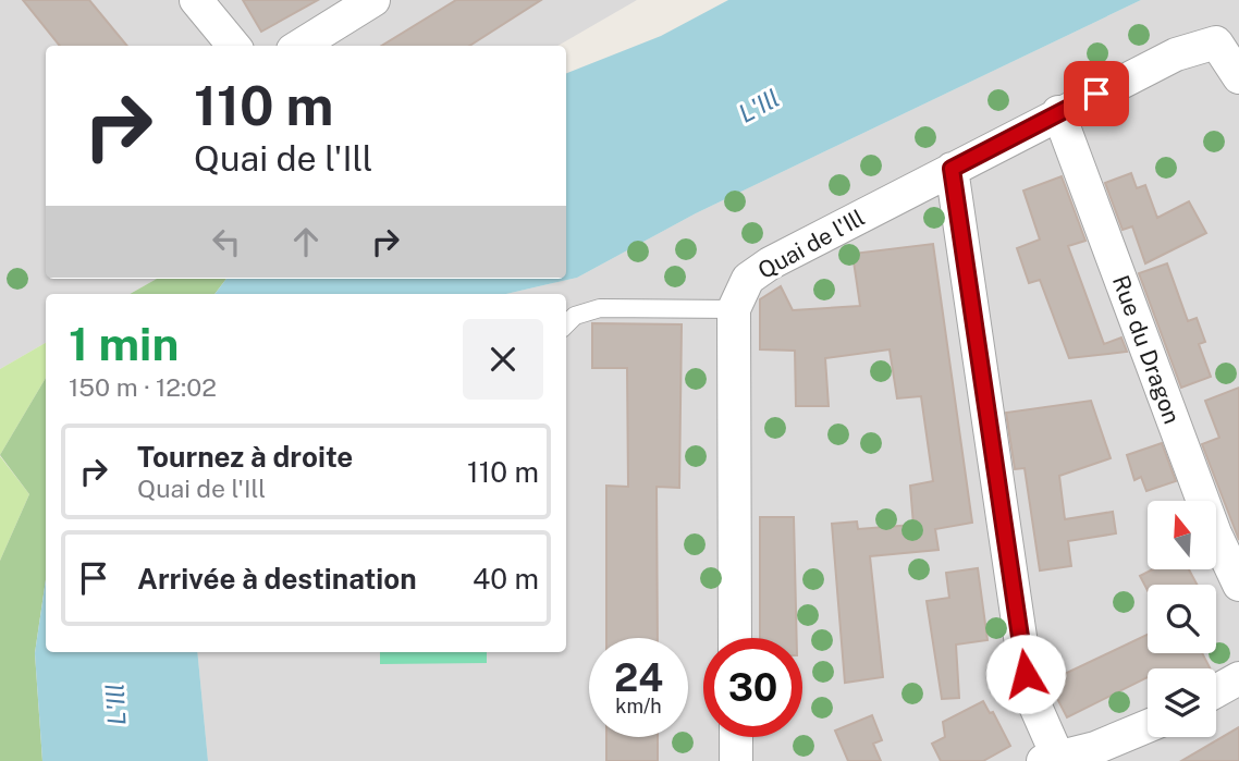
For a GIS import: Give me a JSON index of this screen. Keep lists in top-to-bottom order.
{
  "streets": {
    "street": ["Quai de l'Ill", "Rue du Dragon"]
  },
  "crossings": [
    ["Quai de l'Ill", "Rue du Dragon"]
  ],
  "water": ["L'Ill"],
  "north": "top",
  "page": {
    "turn": ["110 m", "Quai de l'Ill"],
    "heading": ["1 min", "150 m · 12:02"],
    "list": [
      {
        "name": "Tournez à droite",
        "note": "Quai de l'Ill",
        "value": "110 m"
      },
      {
        "name": "Arrivée à destination",
        "value": "40 m"
      }
    ],
    "speed": "24 km/h",
    "limit": "30"
  }
}
